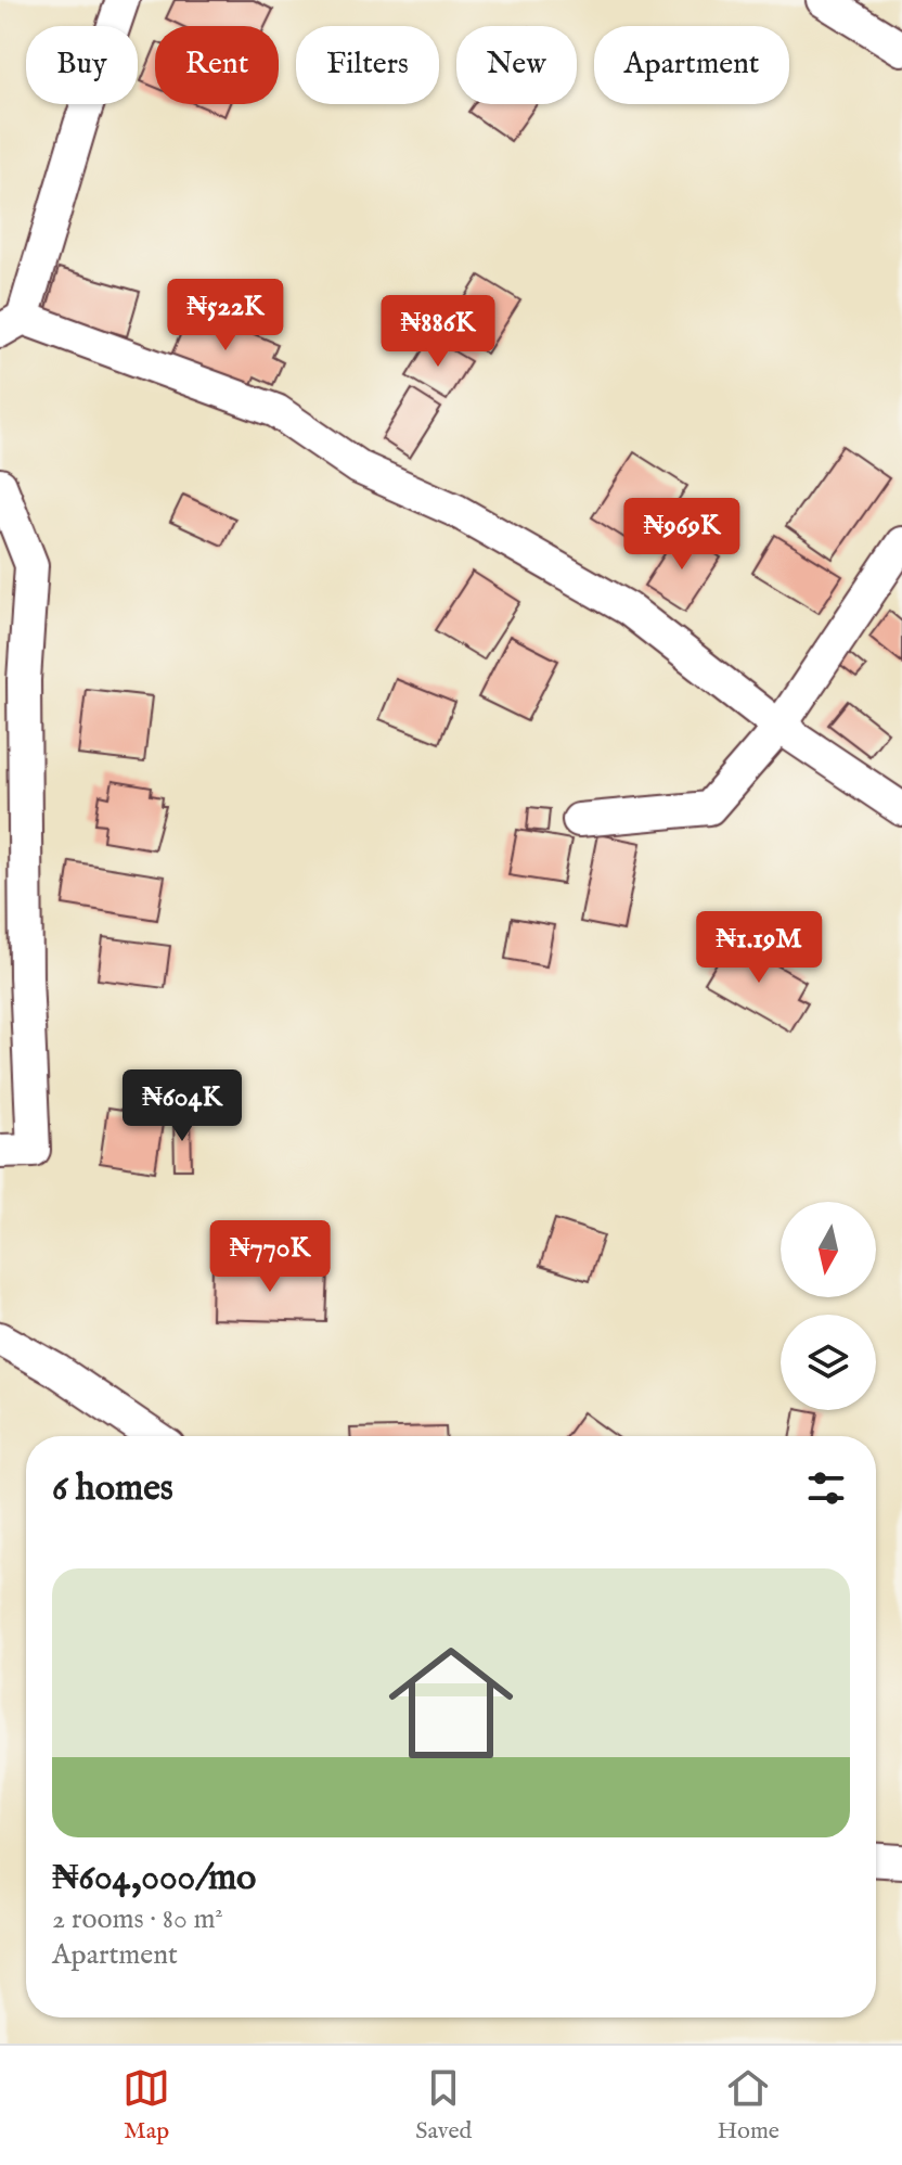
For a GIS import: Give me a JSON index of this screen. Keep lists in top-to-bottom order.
{
  "north": "bottom",
  "page": {
    "chip": [
      "Buy",
      "Rent",
      "Filters",
      "New",
      "Apartment"
    ],
    "price": [
      "₦522K",
      "₦886K",
      "₦969K",
      "₦1.19M",
      "₦604K",
      "₦770K"
    ],
    "heading": "6 homes",
    "list": [
      {
        "name": "₦604,000/mo",
        "note": "2 rooms · 80 m² · Apartment"
      }
    ],
    "tabs": ["Map", "Saved", "Home"]
  }
}
